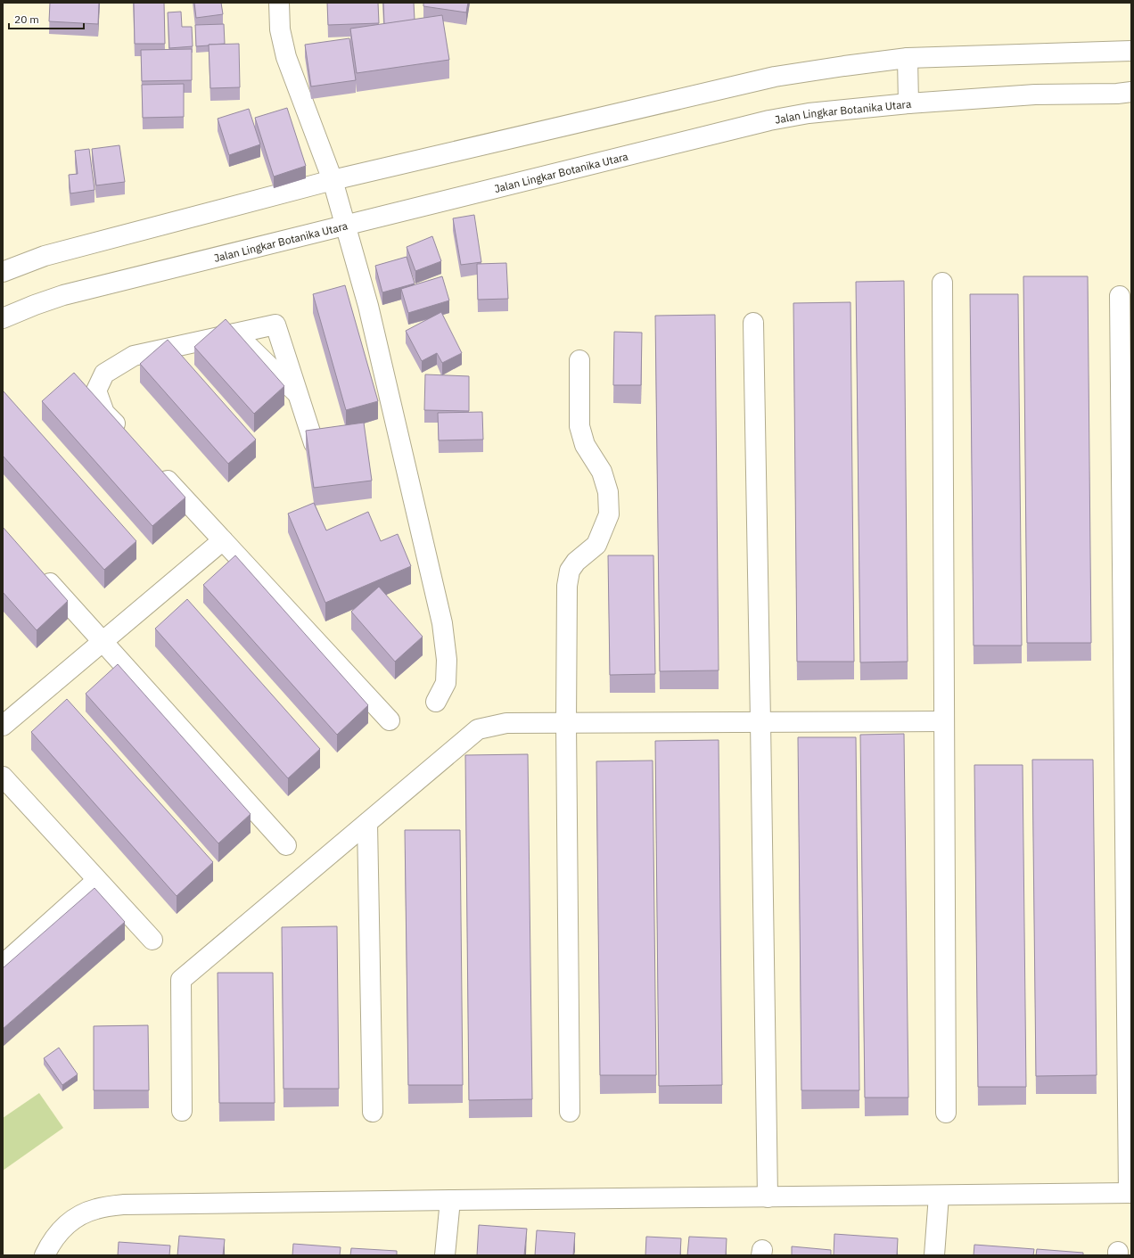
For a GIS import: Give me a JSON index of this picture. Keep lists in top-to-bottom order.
{
  "streets": {
    "street": ["Jalan Lingkar Botanika Utara"]
  },
  "scale_bar": "20 m"
}
